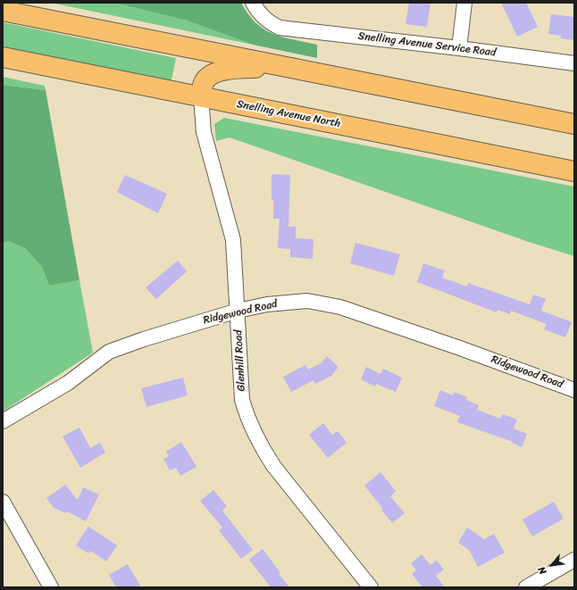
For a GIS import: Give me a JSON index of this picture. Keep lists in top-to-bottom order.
{
  "streets": {
    "highway": ["Snelling Avenue North"],
    "street": ["Snelling Avenue Service Road", "Ridgewood Road", "Glenhill Road"]
  },
  "crossings": [
    ["Snelling Avenue North", "Glenhill Road"],
    ["Ridgewood Road", "Glenhill Road"]
  ],
  "north": "bottom left"
}
